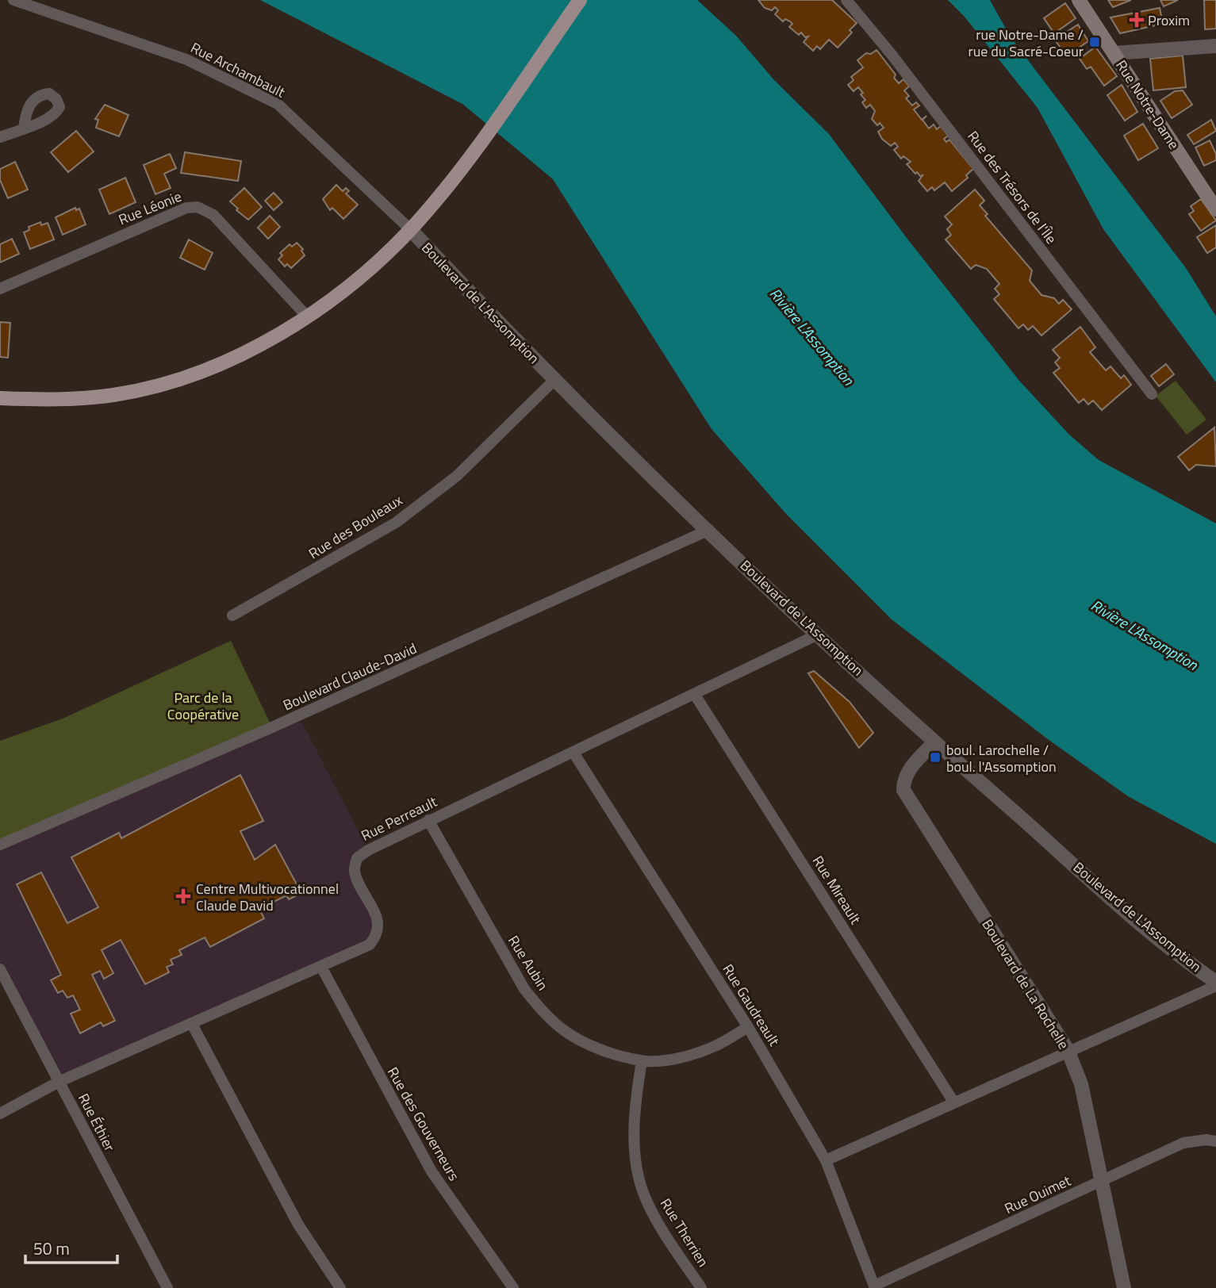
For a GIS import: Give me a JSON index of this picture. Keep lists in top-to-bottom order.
{
  "streets": {
    "main road": ["Rue Notre-Dame"],
    "street": [
      "Rue Archambault",
      "Rue des Trésors de l'Île",
      "Rue Léonie",
      "Boulevard de L'Assomption",
      "Rue des Bouleaux",
      "Boulevard Claude-David",
      "Rue Perreault",
      "Rue Mireault",
      "Rue Aubin",
      "Boulevard de La Rochelle",
      "Rue Gaudreault",
      "Rue Éthier",
      "Rue des Gouverneurs",
      "Rue Ouimet",
      "Rue Therrien"
    ]
  },
  "crossings": [
    ["Rue Archambault", "Boulevard de L'Assomption"],
    ["Boulevard de L'Assomption", "Rue des Bouleaux"],
    ["Boulevard de L'Assomption", "Boulevard Claude-David"],
    ["Boulevard de L'Assomption", "Rue Perreault"],
    ["Boulevard de L'Assomption", "Boulevard de La Rochelle"],
    ["Rue Perreault", "Rue Mireault"],
    ["Rue Perreault", "Rue Aubin"],
    ["Rue Perreault", "Rue Gaudreault"],
    ["Rue Perreault", "Rue Éthier"],
    ["Rue Perreault", "Rue des Gouverneurs"],
    ["Rue Aubin", "Rue Gaudreault"],
    ["Rue Aubin", "Rue Therrien"],
    ["Boulevard de La Rochelle", "Rue Ouimet"],
    ["Rue Gaudreault", "Rue Ouimet"]
  ],
  "water": ["Rivière L'Assomption"],
  "parks": ["Parc de la Coopérative"],
  "places": {
    "health": ["Proxim", "Centre Multivocationnel Claude David"],
    "transit": ["rue Notre-Dame / rue du Sacré-Coeur", "boul. Larochelle / boul. l'Assomption"]
  },
  "scale_bar": "50 m"
}
